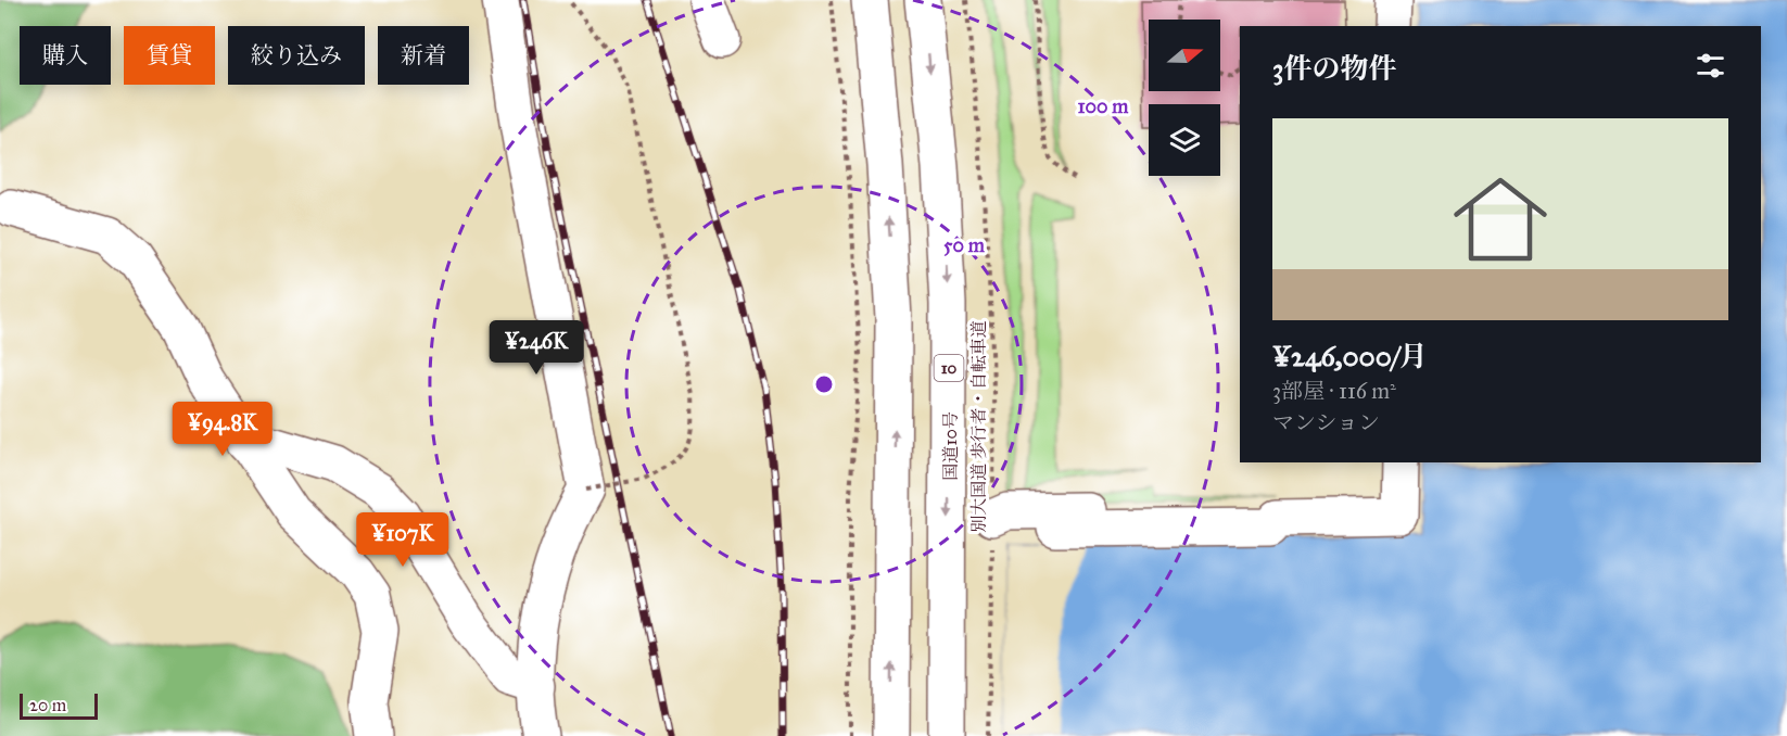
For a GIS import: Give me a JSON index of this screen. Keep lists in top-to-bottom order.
{
  "streets": {
    "main road": ["10", "国道10号"],
    "path": ["別大国道 歩行者・自転車道"]
  },
  "scale_bar": "20 m",
  "north": "right",
  "page": {
    "chip": [
      "購入",
      "賃貸",
      "絞り込み",
      "新着"
    ],
    "heading": "3件の物件",
    "list": [
      {
        "name": "¥246,000/月",
        "note": "3部屋 · 116 m² · マンション"
      }
    ],
    "price": ["¥246K", "¥94.8K", "¥107K"],
    "scale": "20 m"
  },
  "rings": ["100 m", "50 m"]
}
